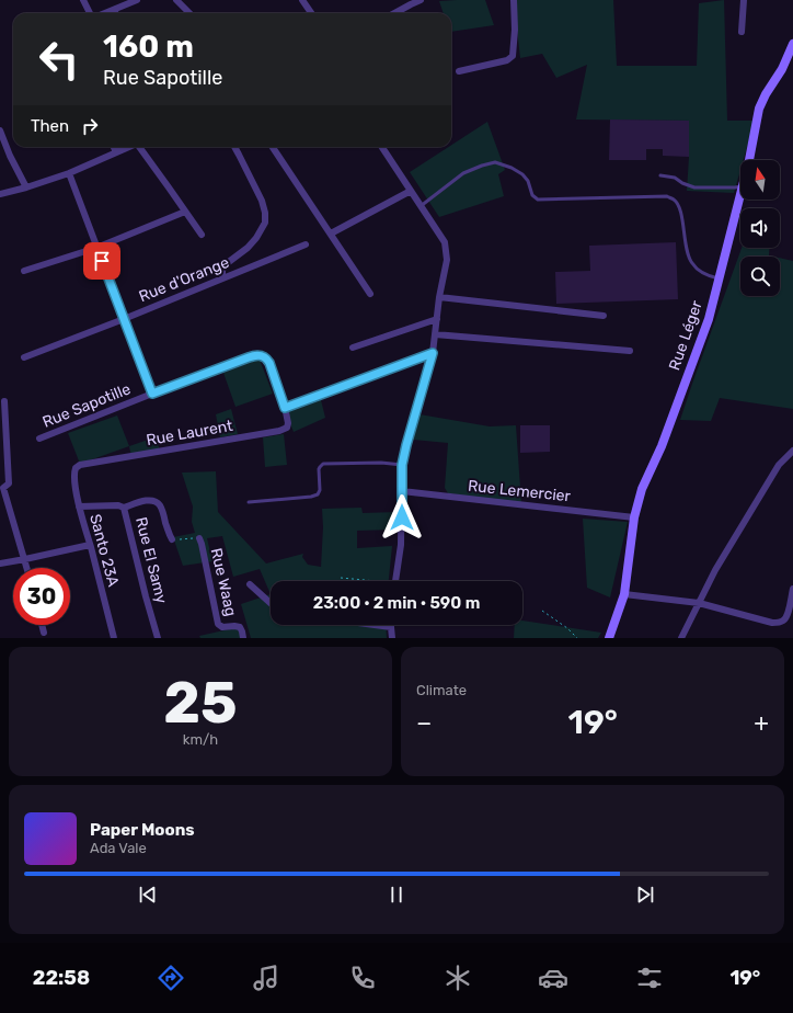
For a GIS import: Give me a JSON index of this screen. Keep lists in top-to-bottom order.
{
  "streets": {
    "street": [
      "Rue d'Orange",
      "Rue Léger",
      "Rue Sapotille",
      "Rue Laurent",
      "Rue Lemercier",
      "Santo 23A",
      "Rue El Samy",
      "Rue Waag"
    ]
  },
  "crossings": [
    ["Rue Léger", "Rue Lemercier"],
    ["Rue Sapotille", "Rue Laurent"],
    ["Rue Laurent", "Santo 23A"],
    ["Santo 23A", "Rue El Samy"]
  ],
  "north": "top",
  "page": {
    "turn": ["160 m", "Rue Sapotille"],
    "then": "Then",
    "limit": "30",
    "trip": "23:00 · 2 min · 590 m",
    "tile": [
      ["25", "km/h"],
      "Climate"
    ],
    "heat": ["−", "19°", "+"],
    "song": ["Paper Moons", "Ada Vale"],
    "tabs": ["22:58", "19°"]
  }
}
